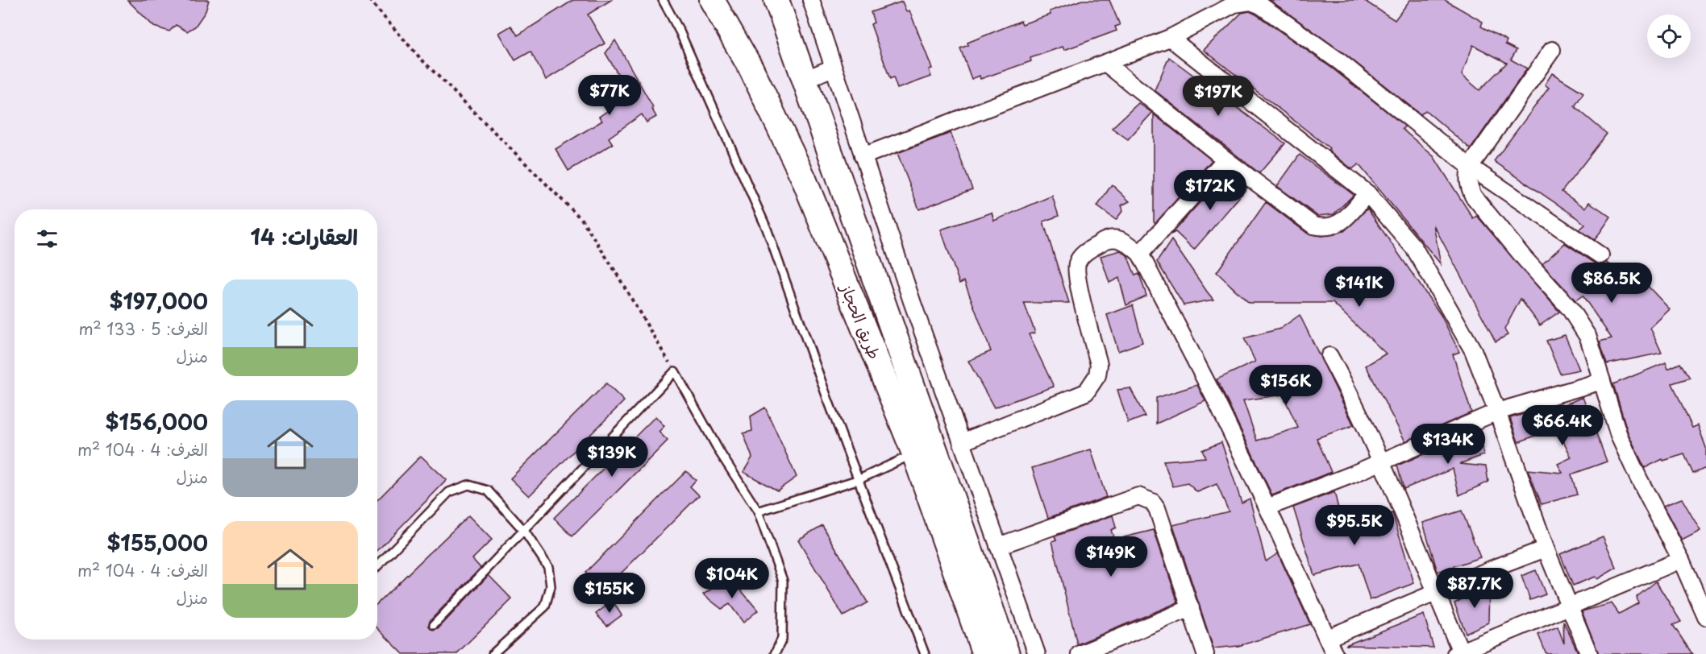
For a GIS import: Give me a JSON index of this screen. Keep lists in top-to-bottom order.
{
  "streets": {
    "main road": ["طريق الحجاز"]
  },
  "page": {
    "price": [
      "$77K",
      "$197K",
      "$172K",
      "$86.5K",
      "$141K",
      "$156K",
      "$66.4K",
      "$134K",
      "$139K",
      "$95.5K",
      "$149K",
      "$104K",
      "$87.7K",
      "$155K"
    ],
    "heading": "العقارات: 14",
    "list": [
      {
        "name": "$197,000",
        "note": "الغرف: 5 · 133 m² · منزل"
      },
      {
        "name": "$156,000",
        "note": "الغرف: 4 · 104 m² · منزل"
      },
      {
        "name": "$155,000",
        "note": "الغرف: 4 · 104 m² · منزل"
      }
    ]
  }
}
